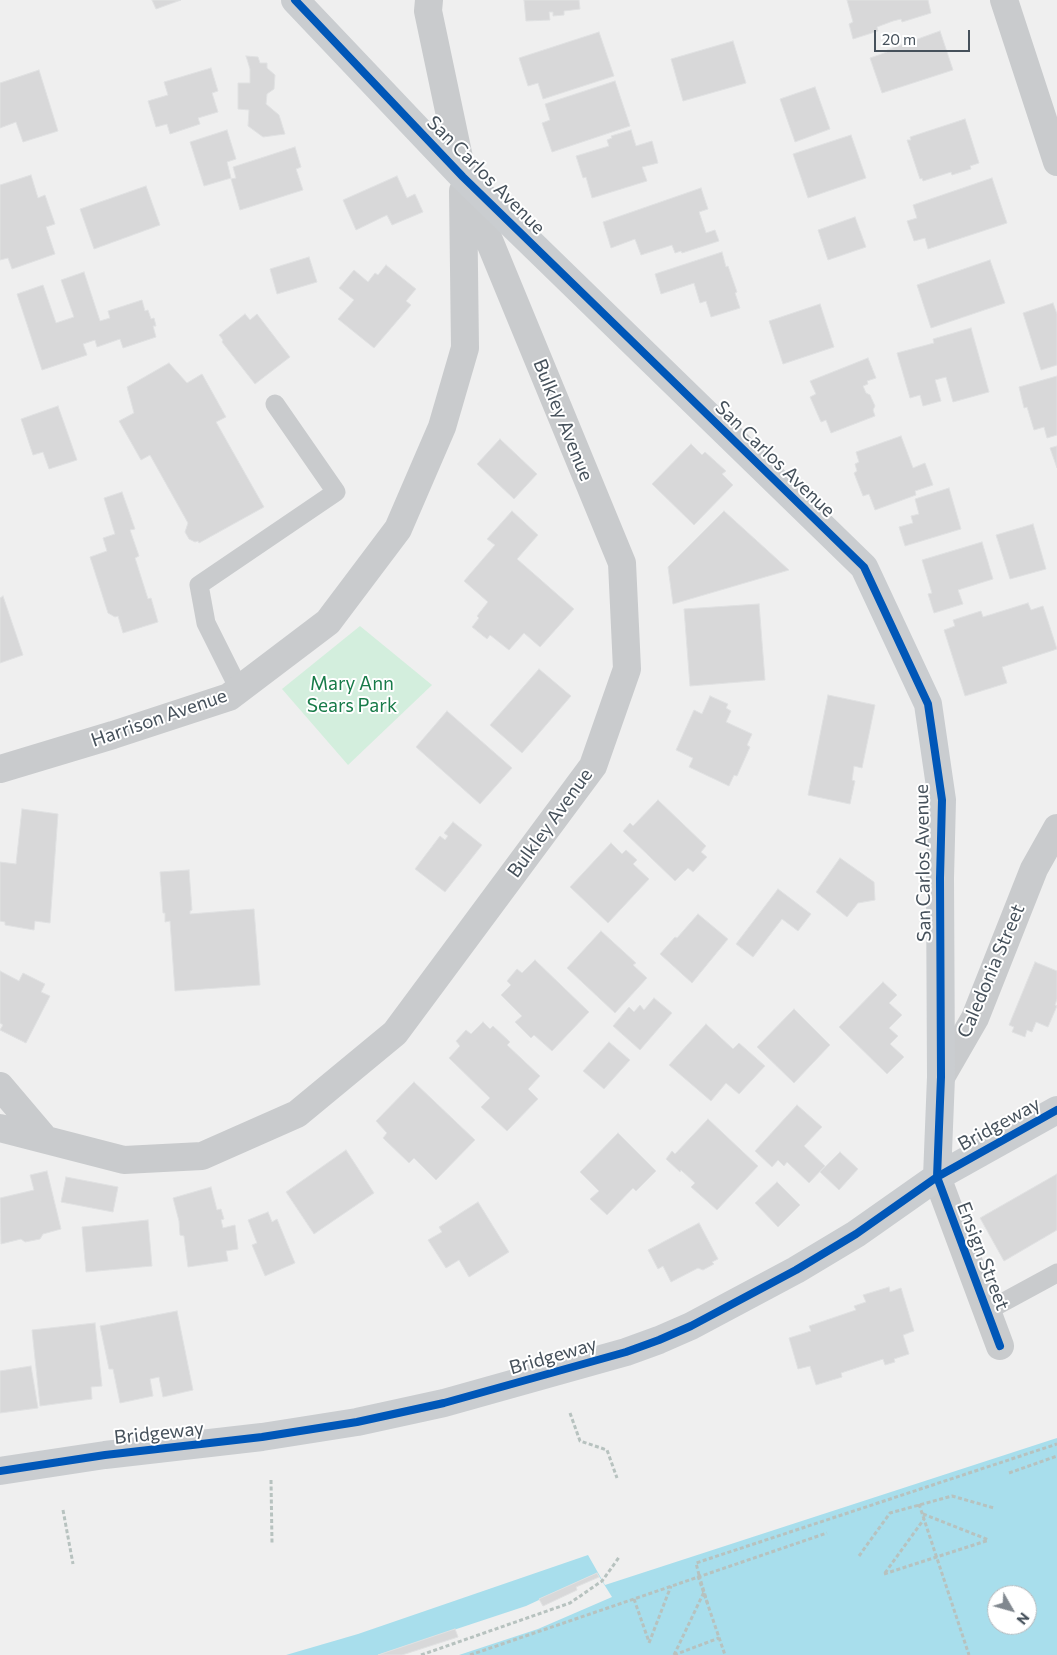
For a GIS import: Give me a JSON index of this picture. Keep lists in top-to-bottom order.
{
  "streets": {
    "street": [
      "San Carlos Avenue",
      "Bulkley Avenue",
      "Harrison Avenue",
      "Caledonia Street",
      "Bridgeway",
      "Ensign Street"
    ]
  },
  "crossings": [
    ["San Carlos Avenue", "Bulkley Avenue"],
    ["San Carlos Avenue", "Harrison Avenue"],
    ["San Carlos Avenue", "Caledonia Street"],
    ["Bulkley Avenue", "Harrison Avenue"],
    ["Caledonia Street", "Bridgeway"],
    ["Caledonia Street", "Ensign Street"],
    ["Bridgeway", "Ensign Street"]
  ],
  "parks": ["Mary Ann Sears Park"],
  "scale_bar": "20 m",
  "north": "bottom right"
}
